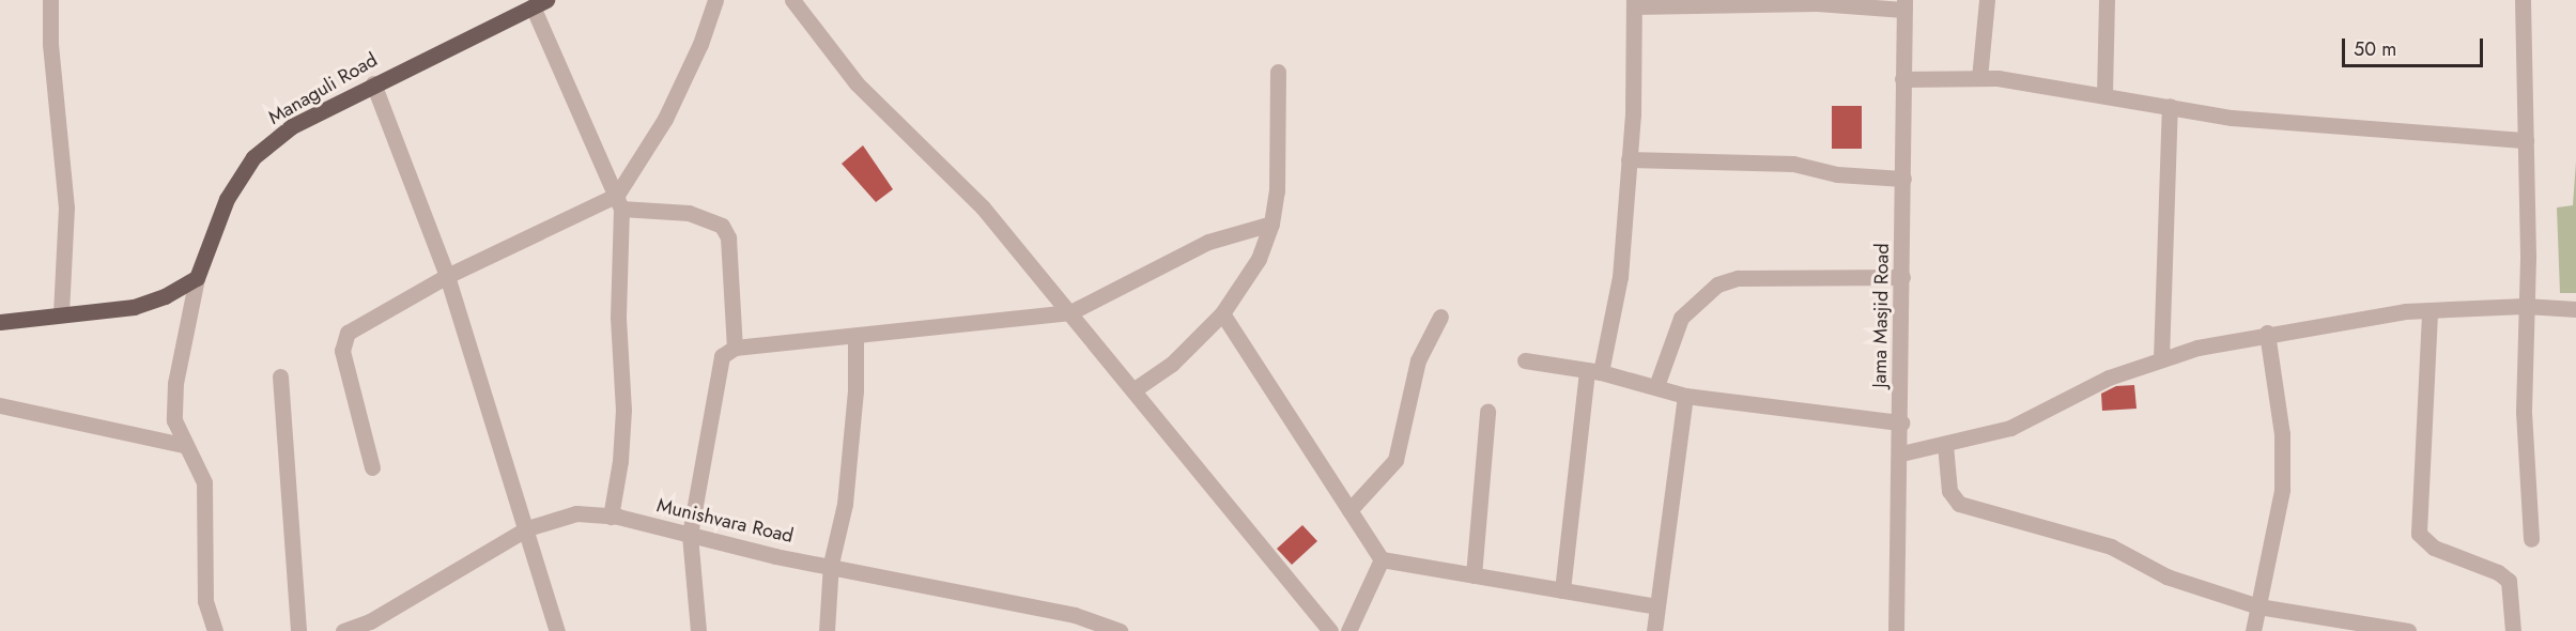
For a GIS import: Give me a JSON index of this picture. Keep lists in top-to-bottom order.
{
  "streets": {
    "main road": ["Managuli Road"],
    "street": ["Jama Masjid Road", "Munishvara Road"]
  },
  "scale_bar": "50 m"
}
